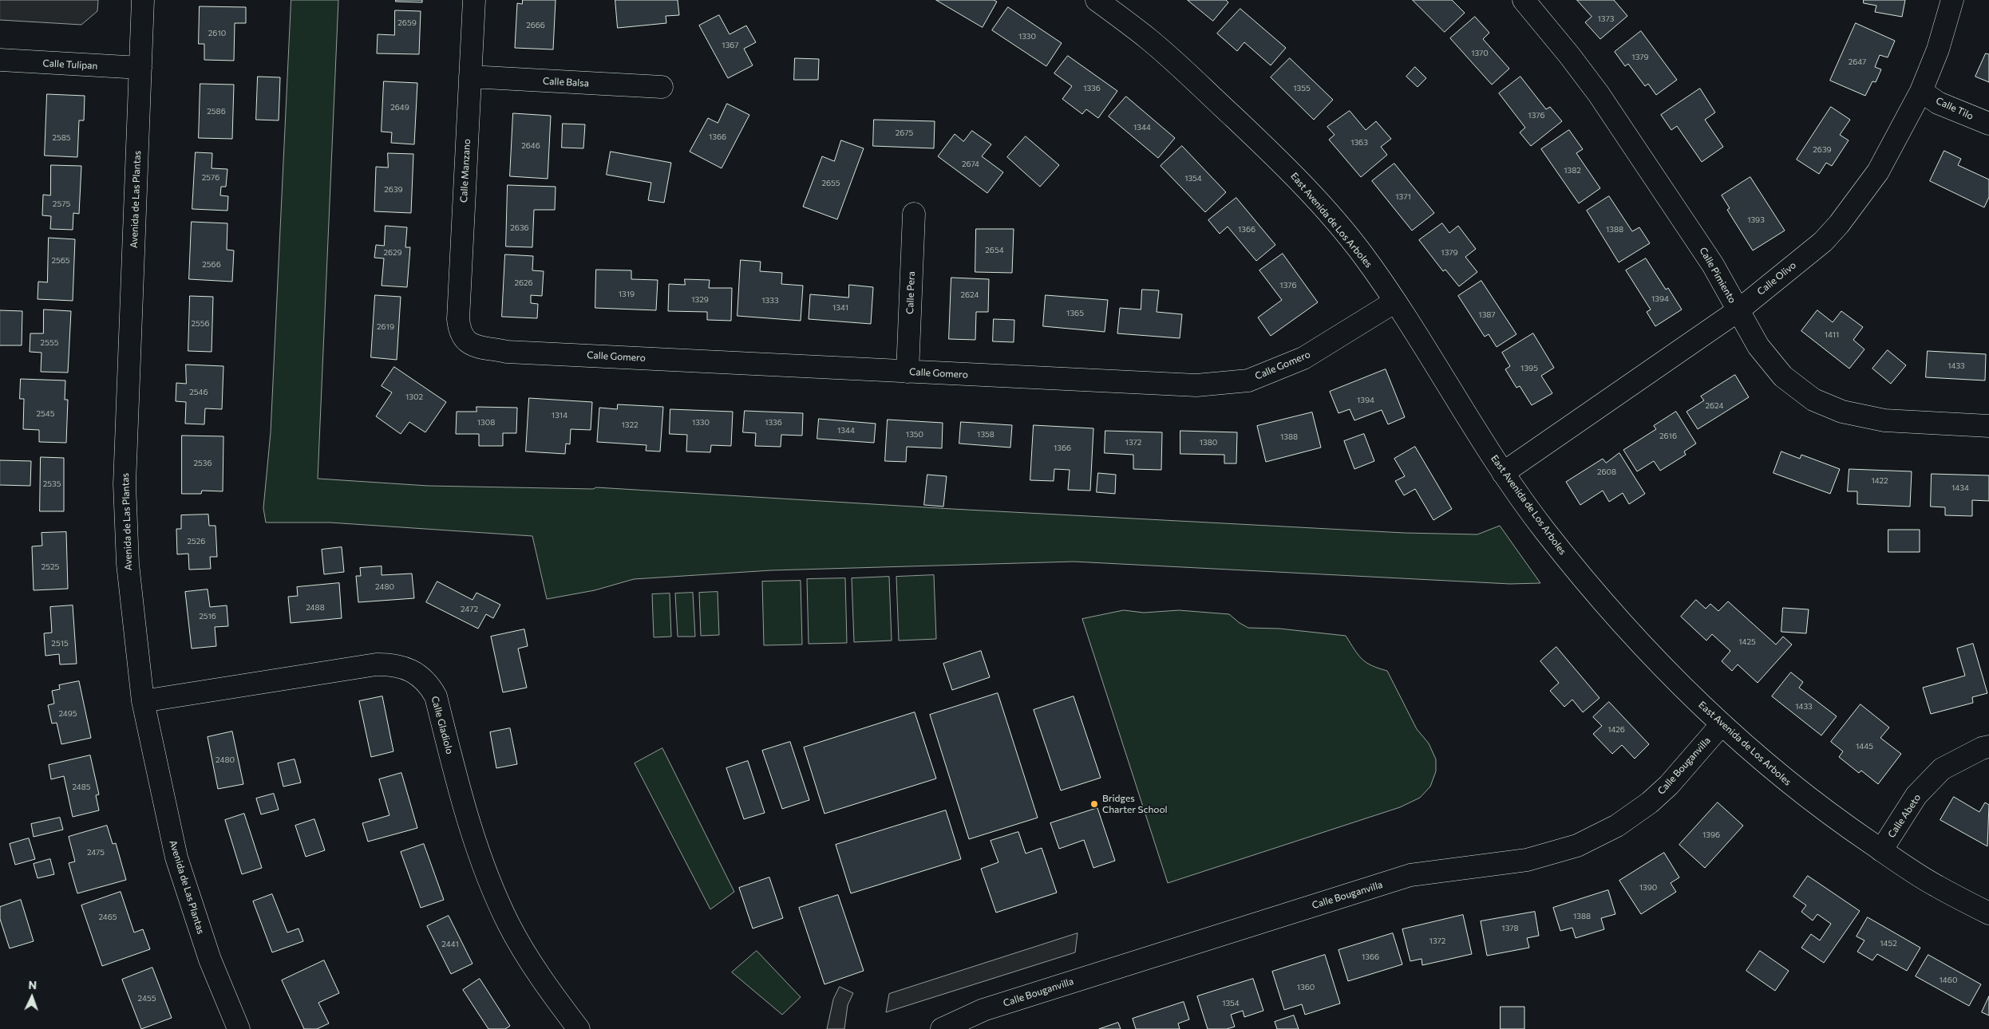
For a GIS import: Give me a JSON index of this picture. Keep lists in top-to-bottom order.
{
  "streets": {
    "street": [
      "Calle Tulipan",
      "Calle Balsa",
      "Calle Tilo",
      "Calle Manzano",
      "Avenida de Las Plantas",
      "East Avenida de Los Arboles",
      "Calle Pimiento",
      "Calle Olivo",
      "Calle Pera",
      "Calle Gomero",
      "Calle Gladiolo",
      "Calle Bouganvilla",
      "Calle Abeto"
    ]
  },
  "crossings": [
    ["Calle Tulipan", "Avenida de Las Plantas"],
    ["Calle Balsa", "Calle Manzano"],
    ["Calle Tilo", "Calle Olivo"],
    ["Calle Manzano", "Calle Gomero"],
    ["Avenida de Las Plantas", "Calle Gladiolo"],
    ["East Avenida de Los Arboles", "Calle Olivo"],
    ["East Avenida de Los Arboles", "Calle Gomero"],
    ["East Avenida de Los Arboles", "Calle Bouganvilla"],
    ["East Avenida de Los Arboles", "Calle Abeto"],
    ["Calle Pimiento", "Calle Olivo"],
    ["Calle Pera", "Calle Gomero"]
  ],
  "places": ["Bridges Charter School"],
  "house_numbers": [
    "1373",
    "2659",
    "2666",
    "2610",
    "1330",
    "1367",
    "1370",
    "1379",
    "2647",
    "1336",
    "1355",
    "2649",
    "2586",
    "1376",
    "1344",
    "2675",
    "1366",
    "2585",
    "1363",
    "2646",
    "2639",
    "2674",
    "1382",
    "2576",
    "1354",
    "2655",
    "2639",
    "1371",
    "2575",
    "1393",
    "2636",
    "1366",
    "1388",
    "2654",
    "2629",
    "1379",
    "2565",
    "2566",
    "2626",
    "1376",
    "1319",
    "2624",
    "1394",
    "1329",
    "1333",
    "1341",
    "1365",
    "1387",
    "2556",
    "2619",
    "1411",
    "2555",
    "1433",
    "1395",
    "2546",
    "1302",
    "1394",
    "2624",
    "2545",
    "1314",
    "1308",
    "1330",
    "1336",
    "1322",
    "1344",
    "1350",
    "1358",
    "2616",
    "1388",
    "1372",
    "1380",
    "1366",
    "2536",
    "2608",
    "1422",
    "2535",
    "1434",
    "2526",
    "2525",
    "2480",
    "2488",
    "2472",
    "2516",
    "1425",
    "2515",
    "1433",
    "2495",
    "1426",
    "1445",
    "2480",
    "2485",
    "1396",
    "2475",
    "1390",
    "1388",
    "2465",
    "1378",
    "1372",
    "1452",
    "2441",
    "1366",
    "1460",
    "1360",
    "2455",
    "1354"
  ],
  "north": "top"
}
